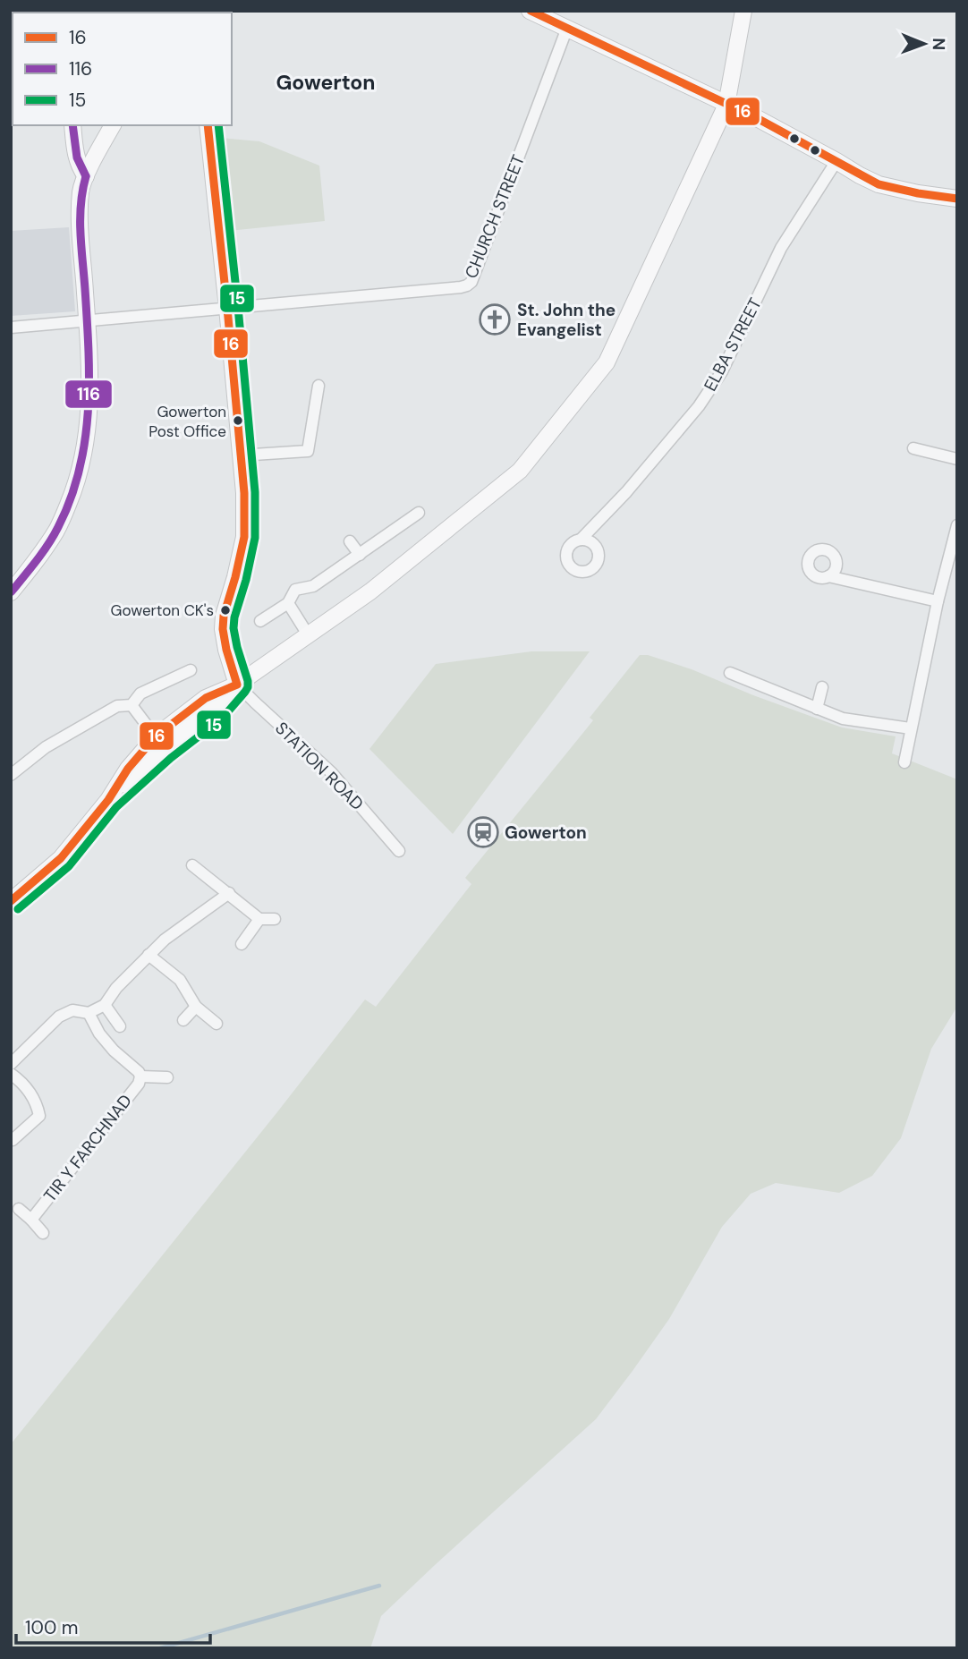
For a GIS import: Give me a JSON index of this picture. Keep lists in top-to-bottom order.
{
  "streets": {
    "street": [
      "CHURCH STREET",
      "ELBA STREET",
      "STATION ROAD",
      "TIR Y FARCHNAD"
    ]
  },
  "districts": ["Gowerton"],
  "places": {
    "church": ["St. John the Evangelist"],
    "other": ["Gowerton Post Office", "Gowerton CK's"],
    "station": ["Gowerton"]
  },
  "lines": ["transit line 16", "transit line 116", "transit line 15"],
  "legend": ["16", "116", "15"],
  "scale_bar": "100 m",
  "north": "right"
}
